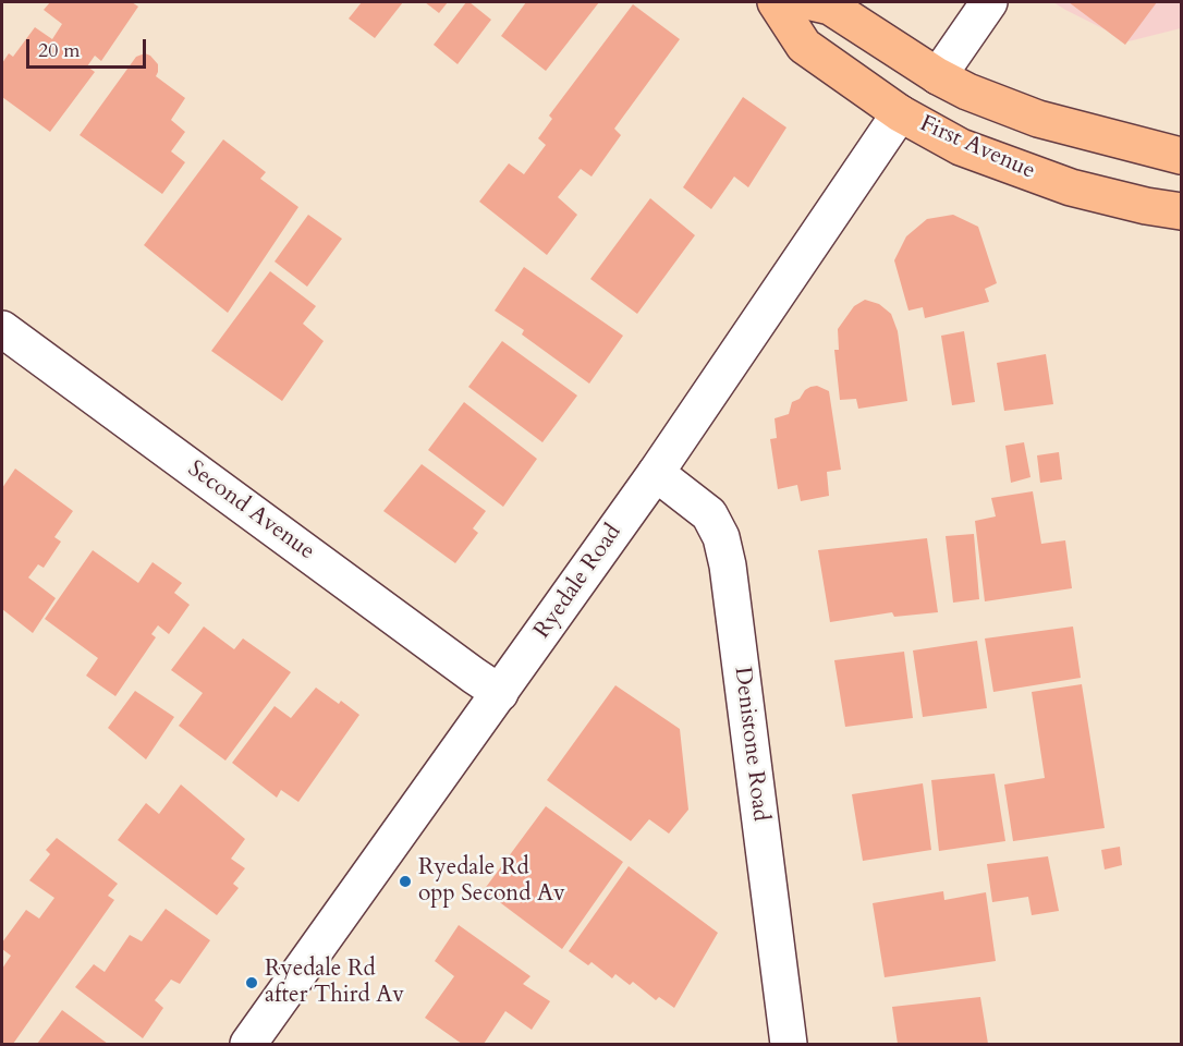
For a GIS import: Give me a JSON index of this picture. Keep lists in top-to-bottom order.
{
  "streets": {
    "main road": ["First Avenue"],
    "street": ["Second Avenue", "Ryedale Road", "Denistone Road"]
  },
  "crossings": [
    ["First Avenue", "Ryedale Road"],
    ["Second Avenue", "Ryedale Road"],
    ["Ryedale Road", "Denistone Road"]
  ],
  "places": ["Ryedale Rd opp Second Av", "Ryedale Rd after Third Av"],
  "scale_bar": "20 m"
}
